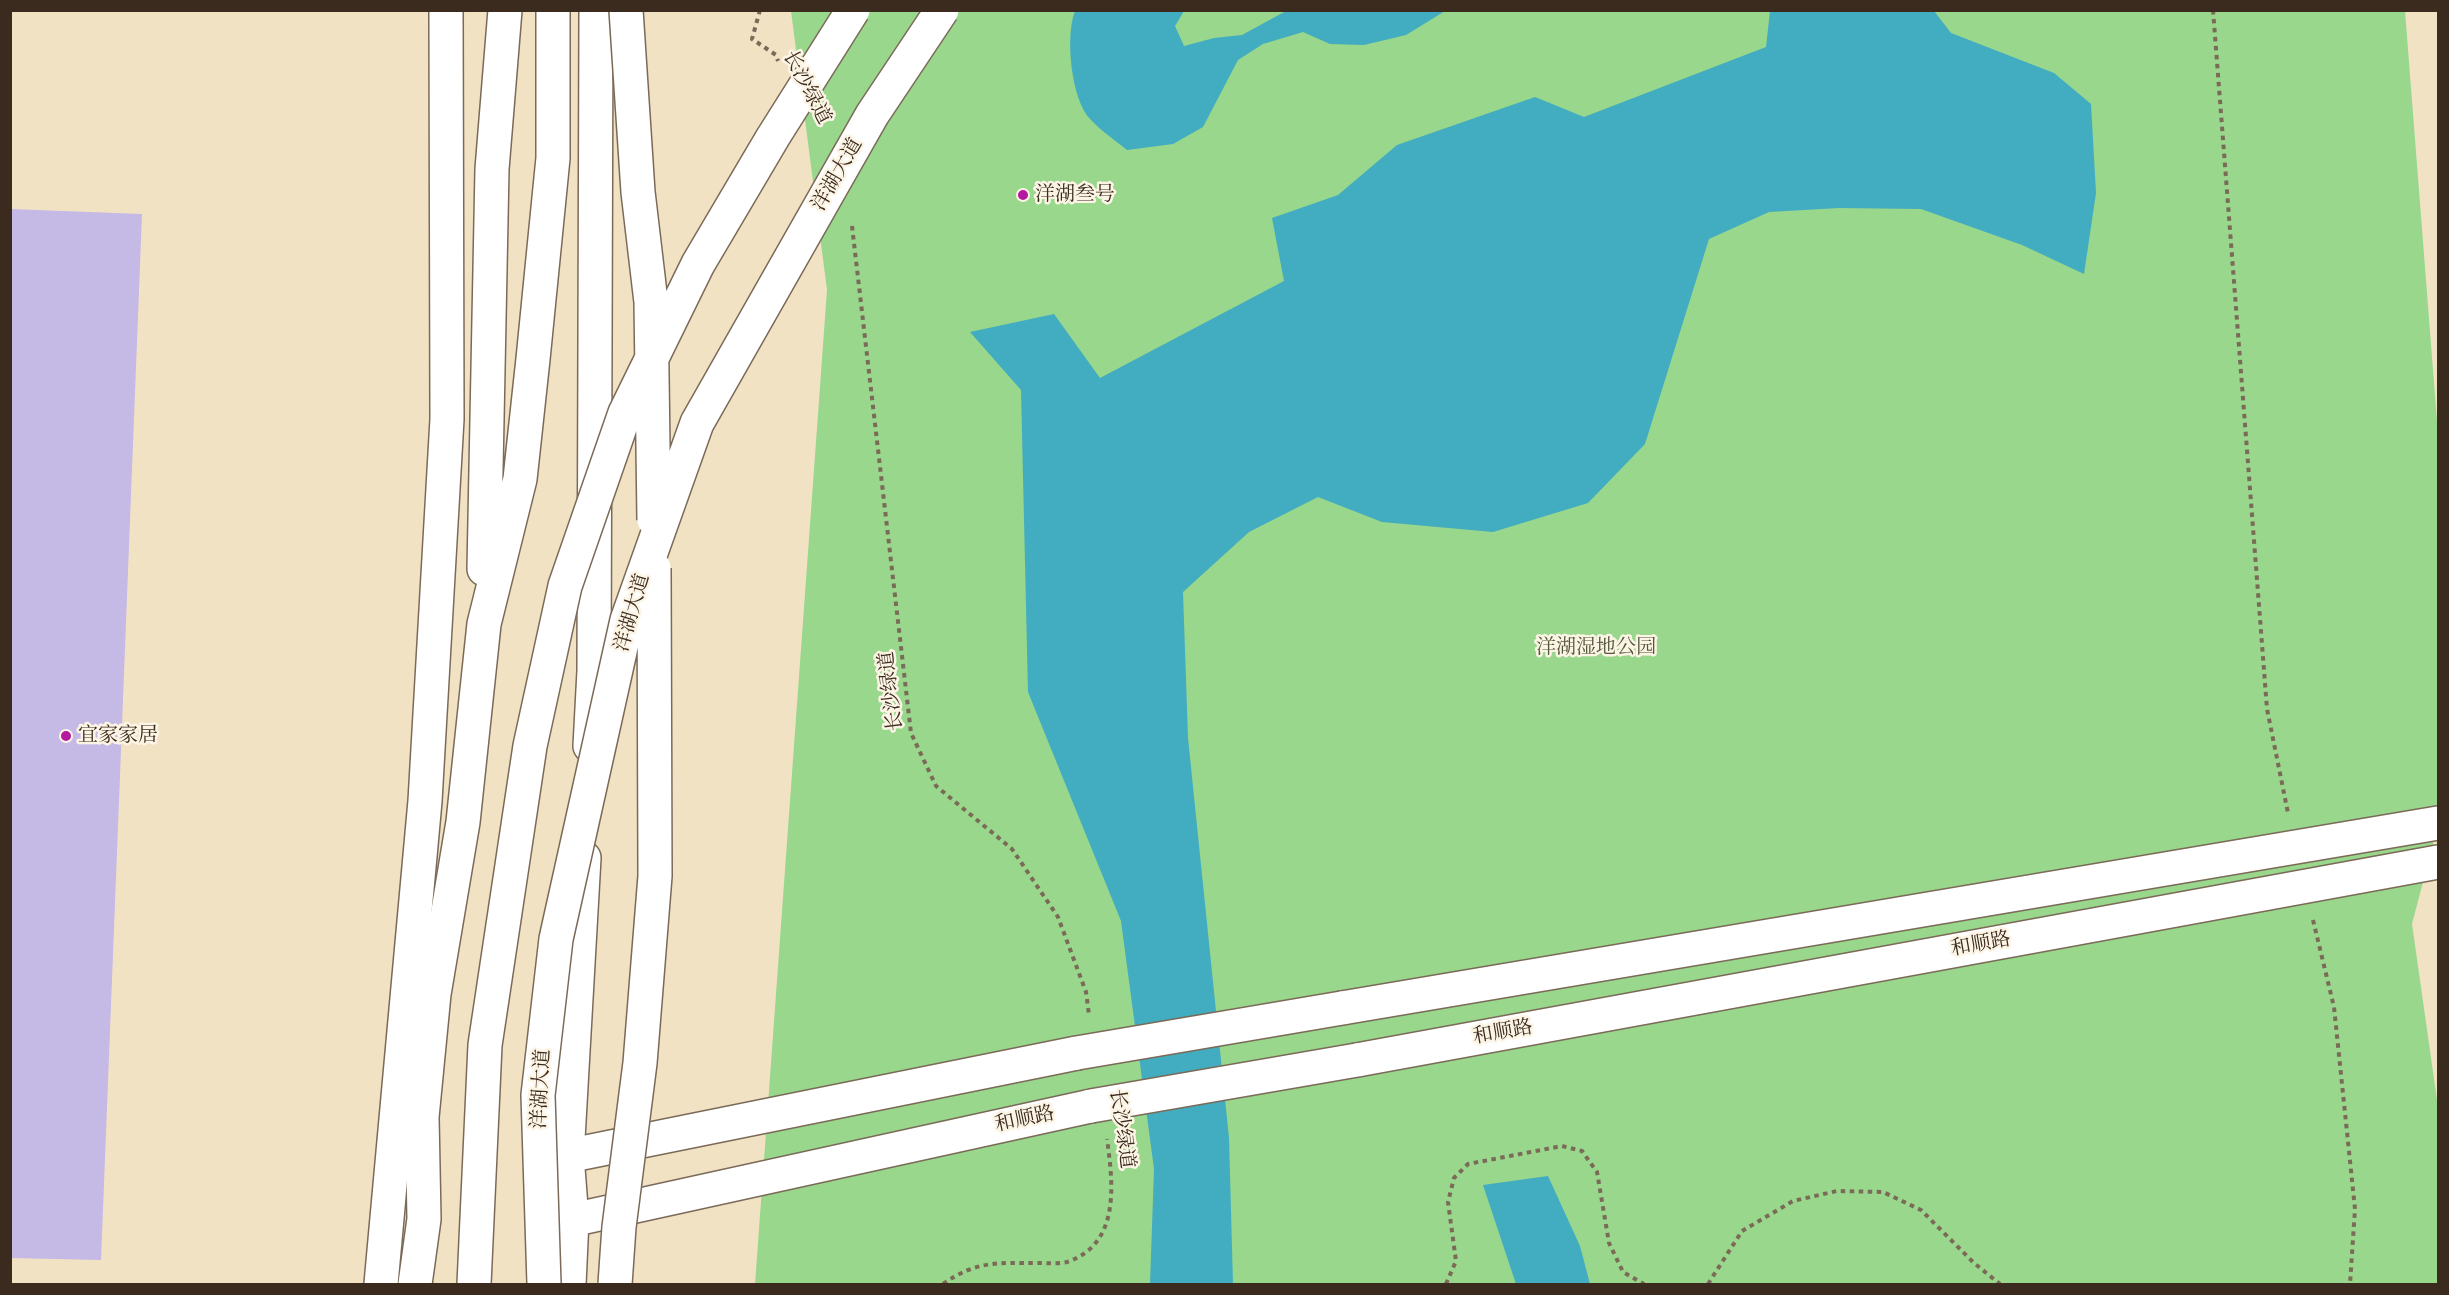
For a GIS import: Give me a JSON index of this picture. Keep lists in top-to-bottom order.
{
  "streets": {
    "main road": ["洋湖大道", "和顺路"],
    "path": ["长沙绿道"]
  },
  "crossings": [
    ["长沙绿道", "和顺路"]
  ],
  "parks": ["洋湖湿地公园"],
  "places": ["洋湖叁号", "宜家家居"]
}
